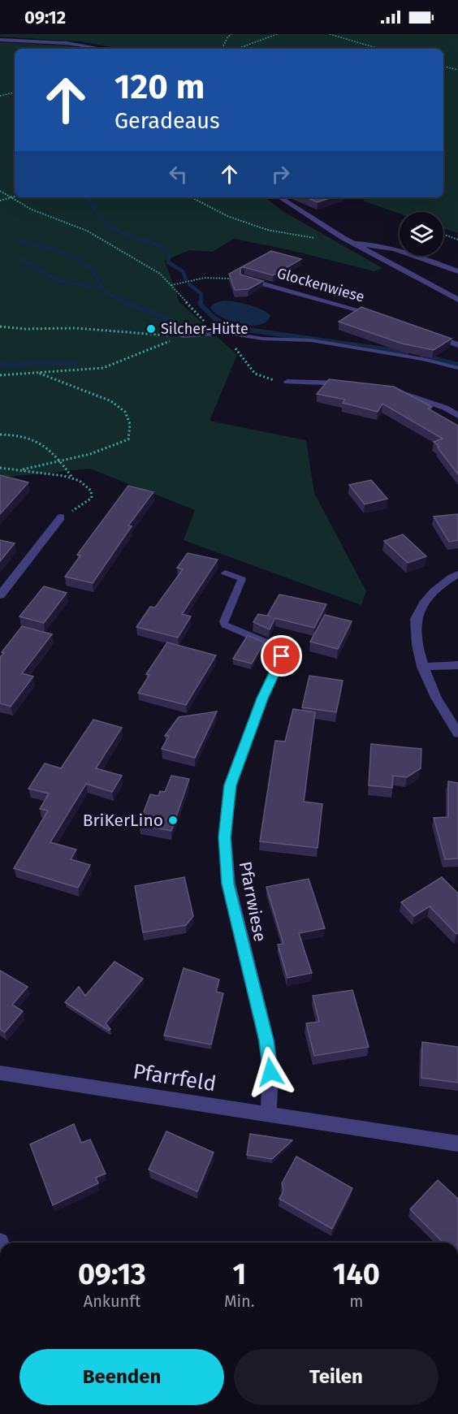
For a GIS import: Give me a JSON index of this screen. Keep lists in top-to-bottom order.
{
  "streets": {
    "street": ["Glockenwiese", "Pfarrwiese", "Pfarrfeld"]
  },
  "crossings": [
    ["Pfarrwiese", "Pfarrfeld"]
  ],
  "places": ["Silcher-Hütte", "BriKerLino"],
  "page": {
    "status": "09:12",
    "turn": ["120 m", "Geradeaus"],
    "eta": [
      "09:13",
      "Ankunft",
      "1",
      "Min.",
      "140",
      "m"
    ],
    "buttons": ["Beenden", "Teilen"]
  }
}
